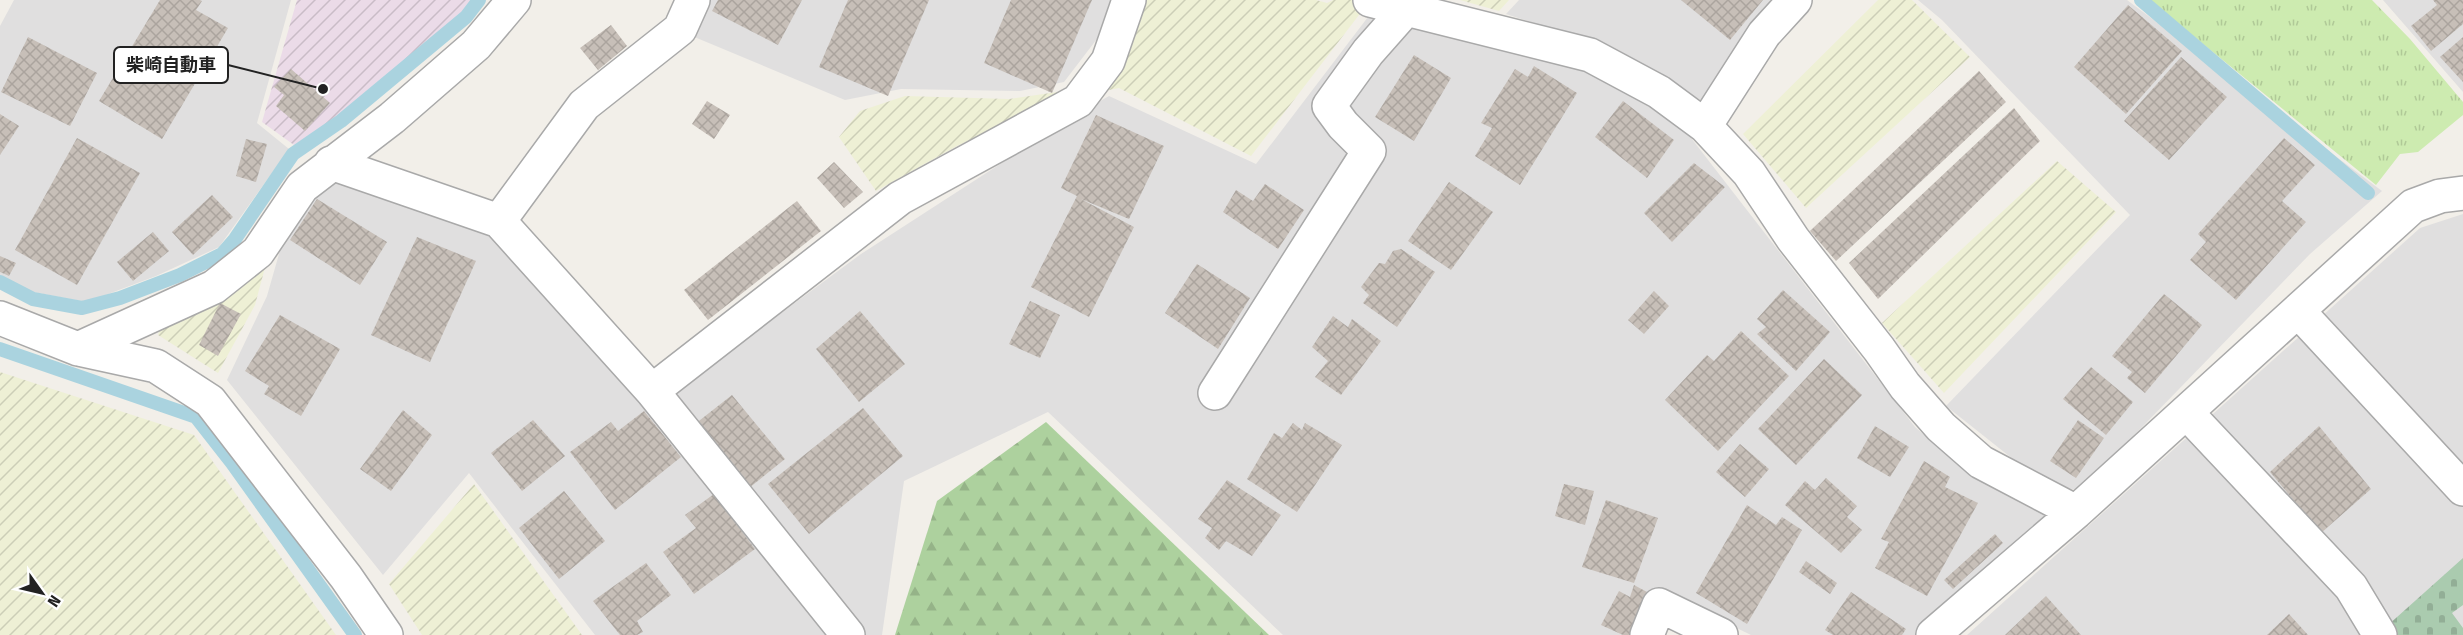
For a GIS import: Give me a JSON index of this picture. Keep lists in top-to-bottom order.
{
  "places": ["柴崎自動車"],
  "north": "bottom right"
}
